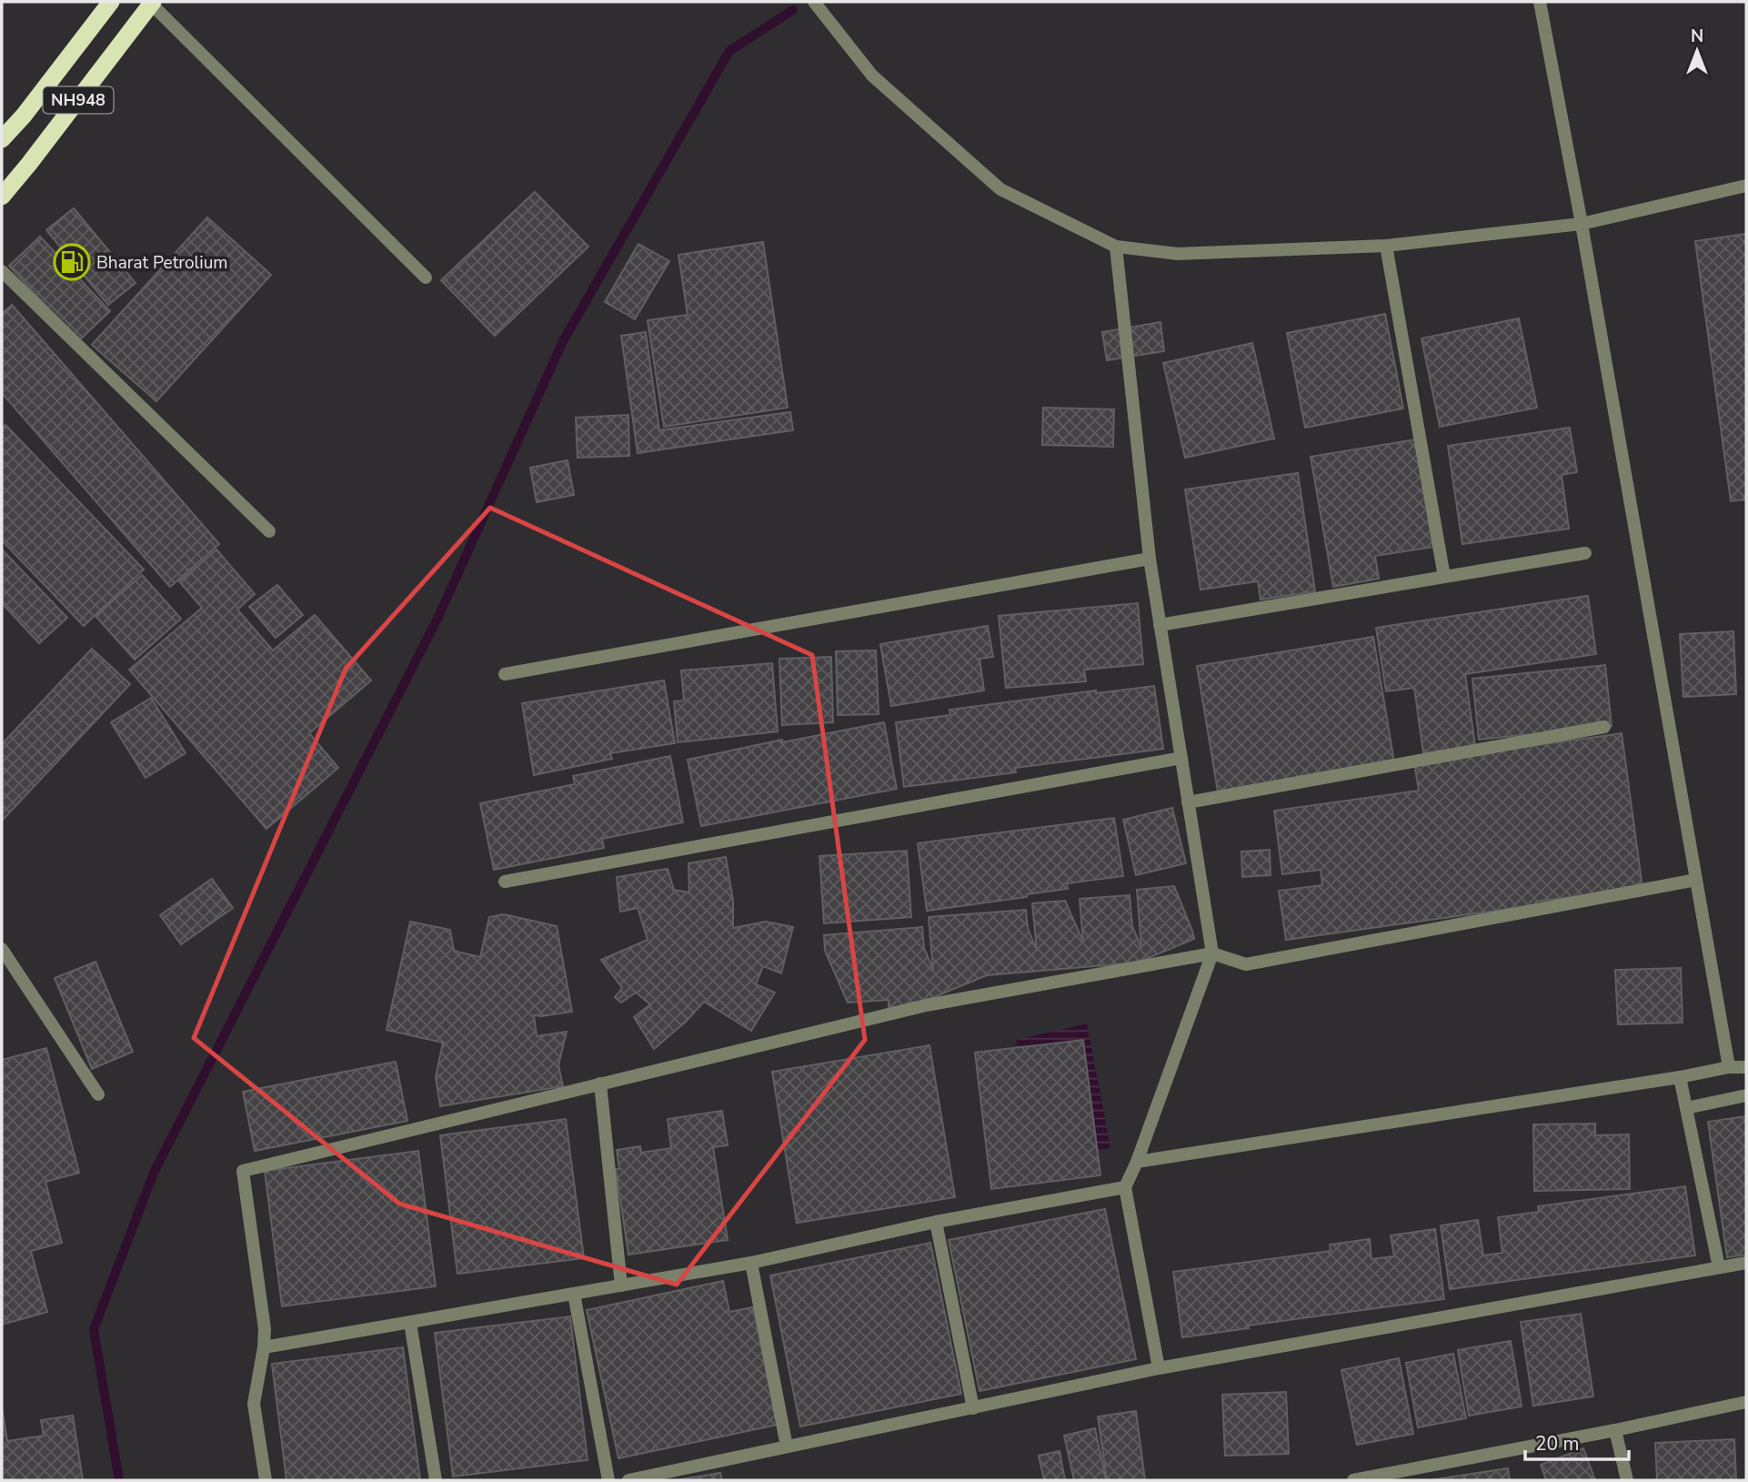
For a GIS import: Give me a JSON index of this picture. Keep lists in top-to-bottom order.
{
  "streets": {
    "highway": ["NH948"]
  },
  "places": {
    "fuel station": ["Bharat Petrolium"]
  },
  "scale_bar": "20 m",
  "north": "top"
}
